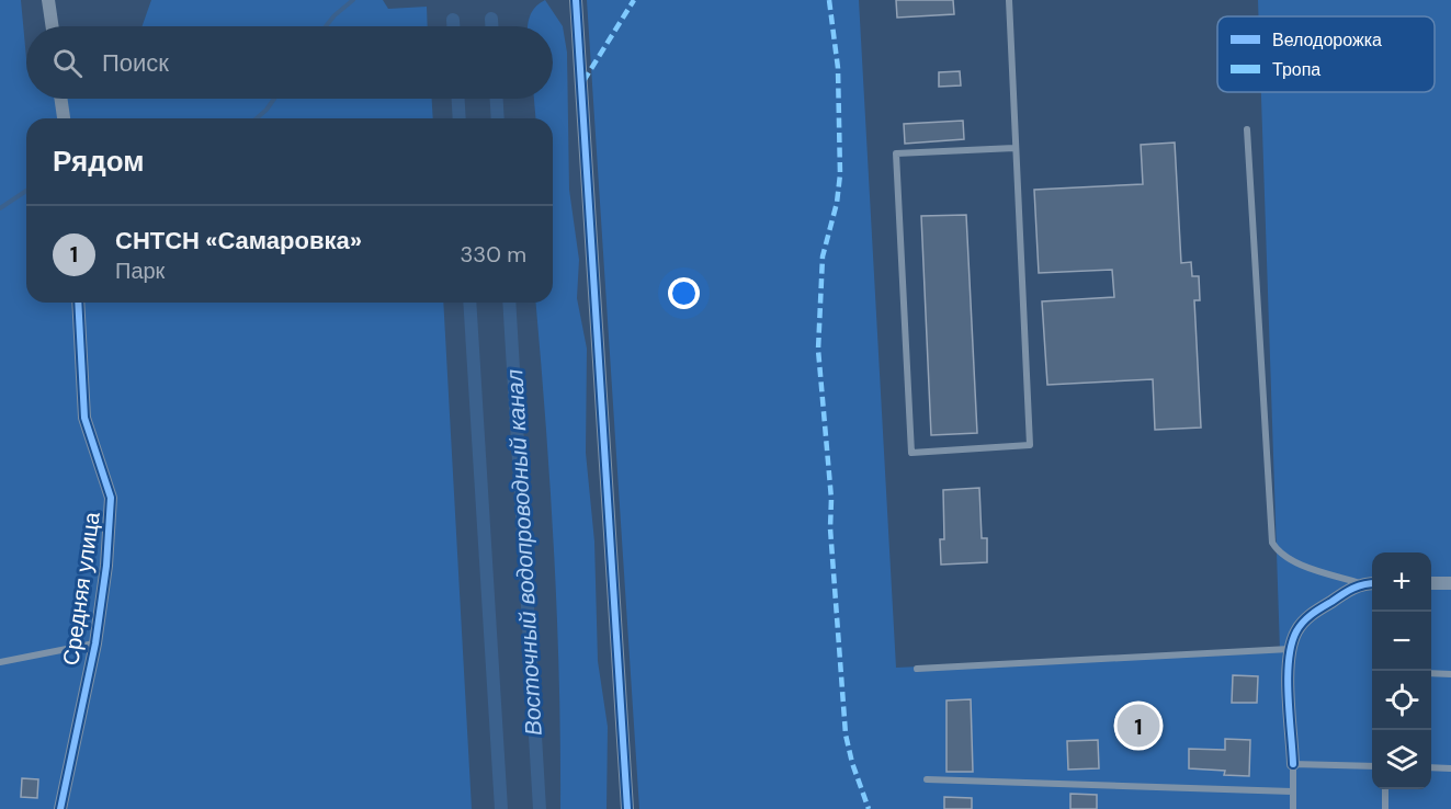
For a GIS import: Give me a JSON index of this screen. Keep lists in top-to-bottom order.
{
  "streets": {
    "street": ["Средняя улица"]
  },
  "water": ["Восточный водопроводный канал"],
  "legend": ["Велодорожка", "Тропа"],
  "page": {
    "search": "Поиск",
    "heading": "Рядом",
    "list": [
      {
        "mark": "1",
        "name": "СНТСН «Самаровка»",
        "note": "Парк",
        "value": "330 m"
      }
    ],
    "map_buttons": ["+", "−"],
    "pins": "1"
  }
}
